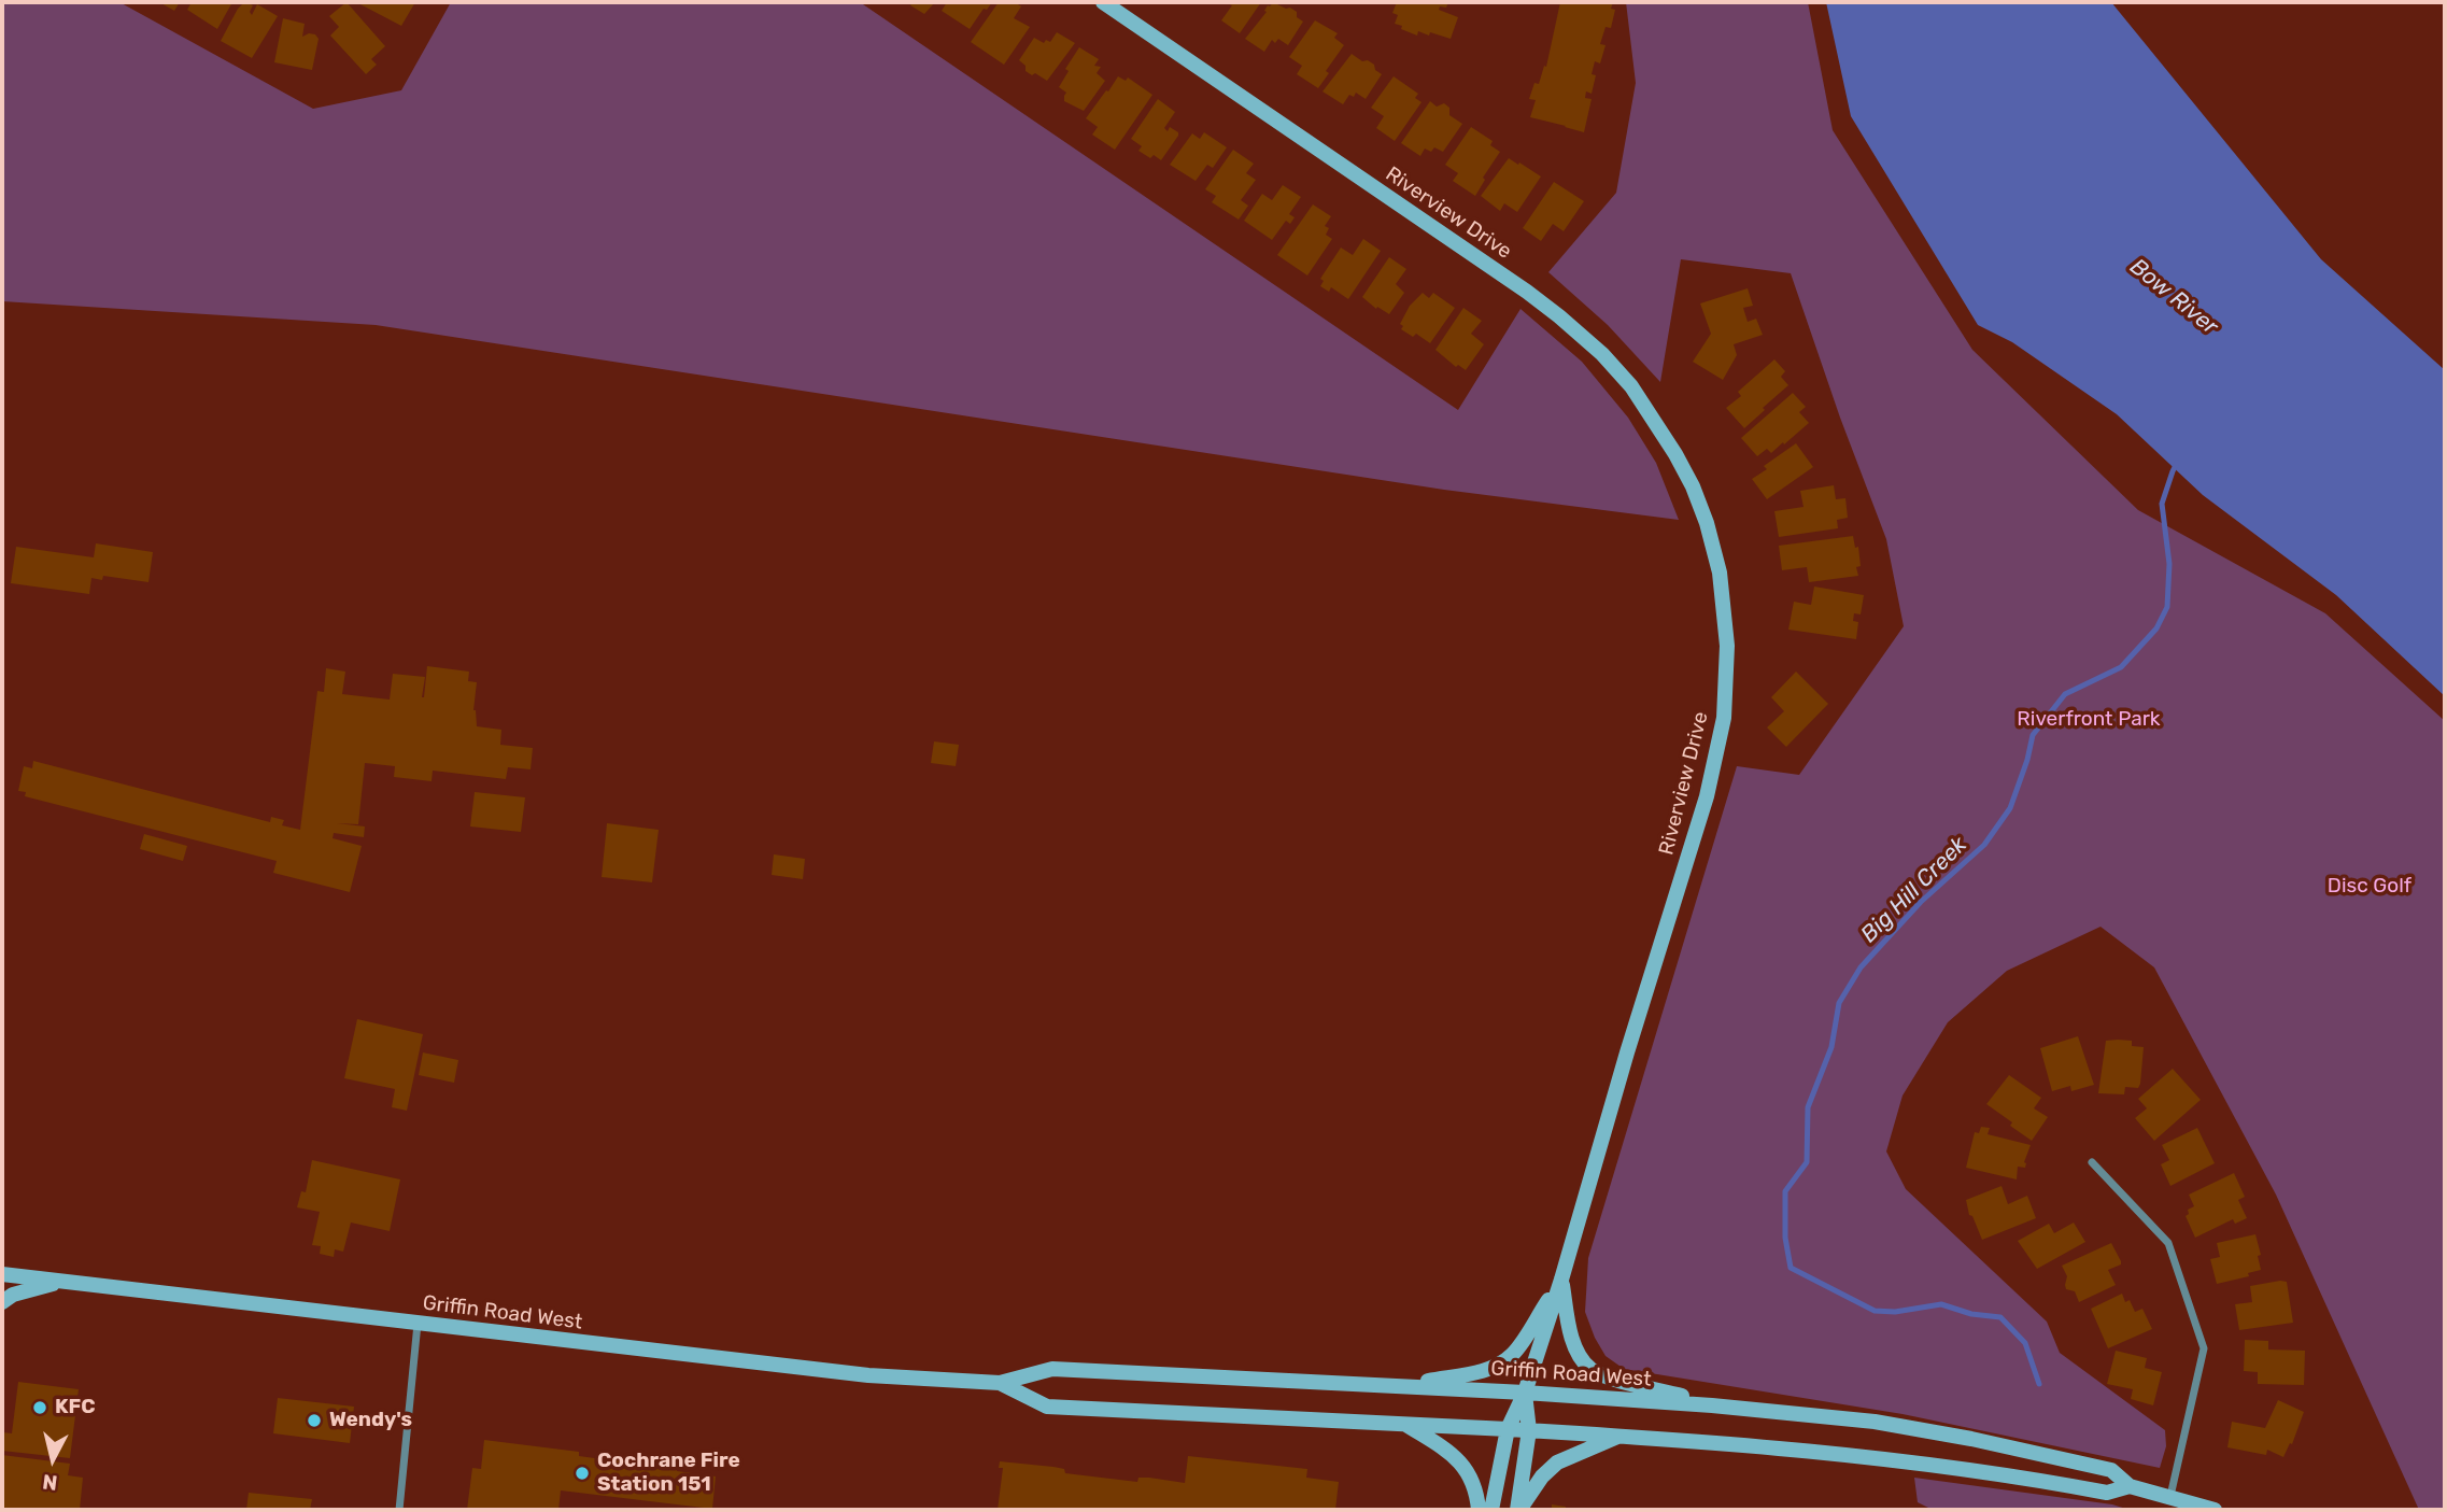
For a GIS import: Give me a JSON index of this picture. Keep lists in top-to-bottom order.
{
  "streets": {
    "main road": ["Riverview Drive", "Griffin Road West"]
  },
  "crossings": [
    ["Riverview Drive", "Griffin Road West"]
  ],
  "water": ["Bow River", "Big Hill Creek"],
  "parks": ["Riverfront Park", "Disc Golf"],
  "places": ["KFC", "Wendy's", "Cochrane Fire Station 151"],
  "north": "bottom"
}
